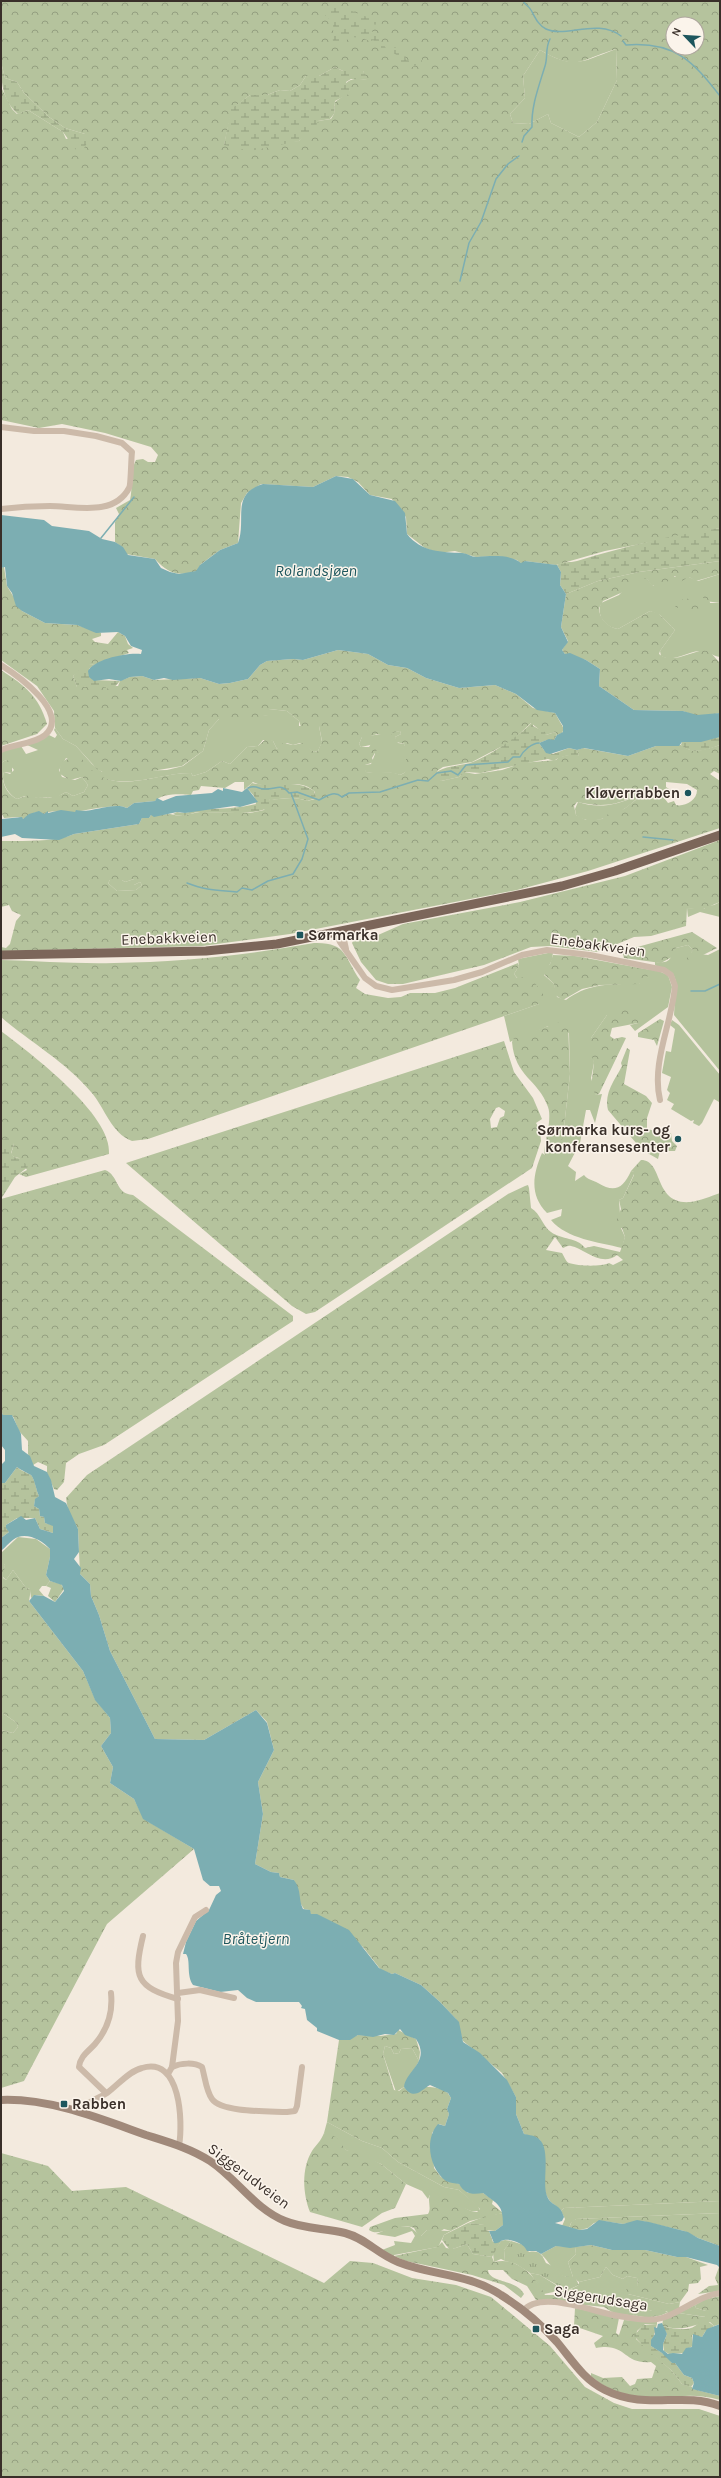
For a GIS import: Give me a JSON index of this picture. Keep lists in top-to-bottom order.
{
  "streets": {
    "main road": ["Enebakkveien", "Siggerudveien"],
    "street": ["Siggerudsaga"]
  },
  "crossings": [
    ["Siggerudveien", "Siggerudsaga"]
  ],
  "water": ["Rolandsjøen", "Bråtetjern"],
  "places": {
    "other": ["Kløverrabben", "Sørmarka kurs- og konferansesenter"],
    "transit": ["Sørmarka", "Rabben", "Saga"]
  },
  "north": "top left"
}
